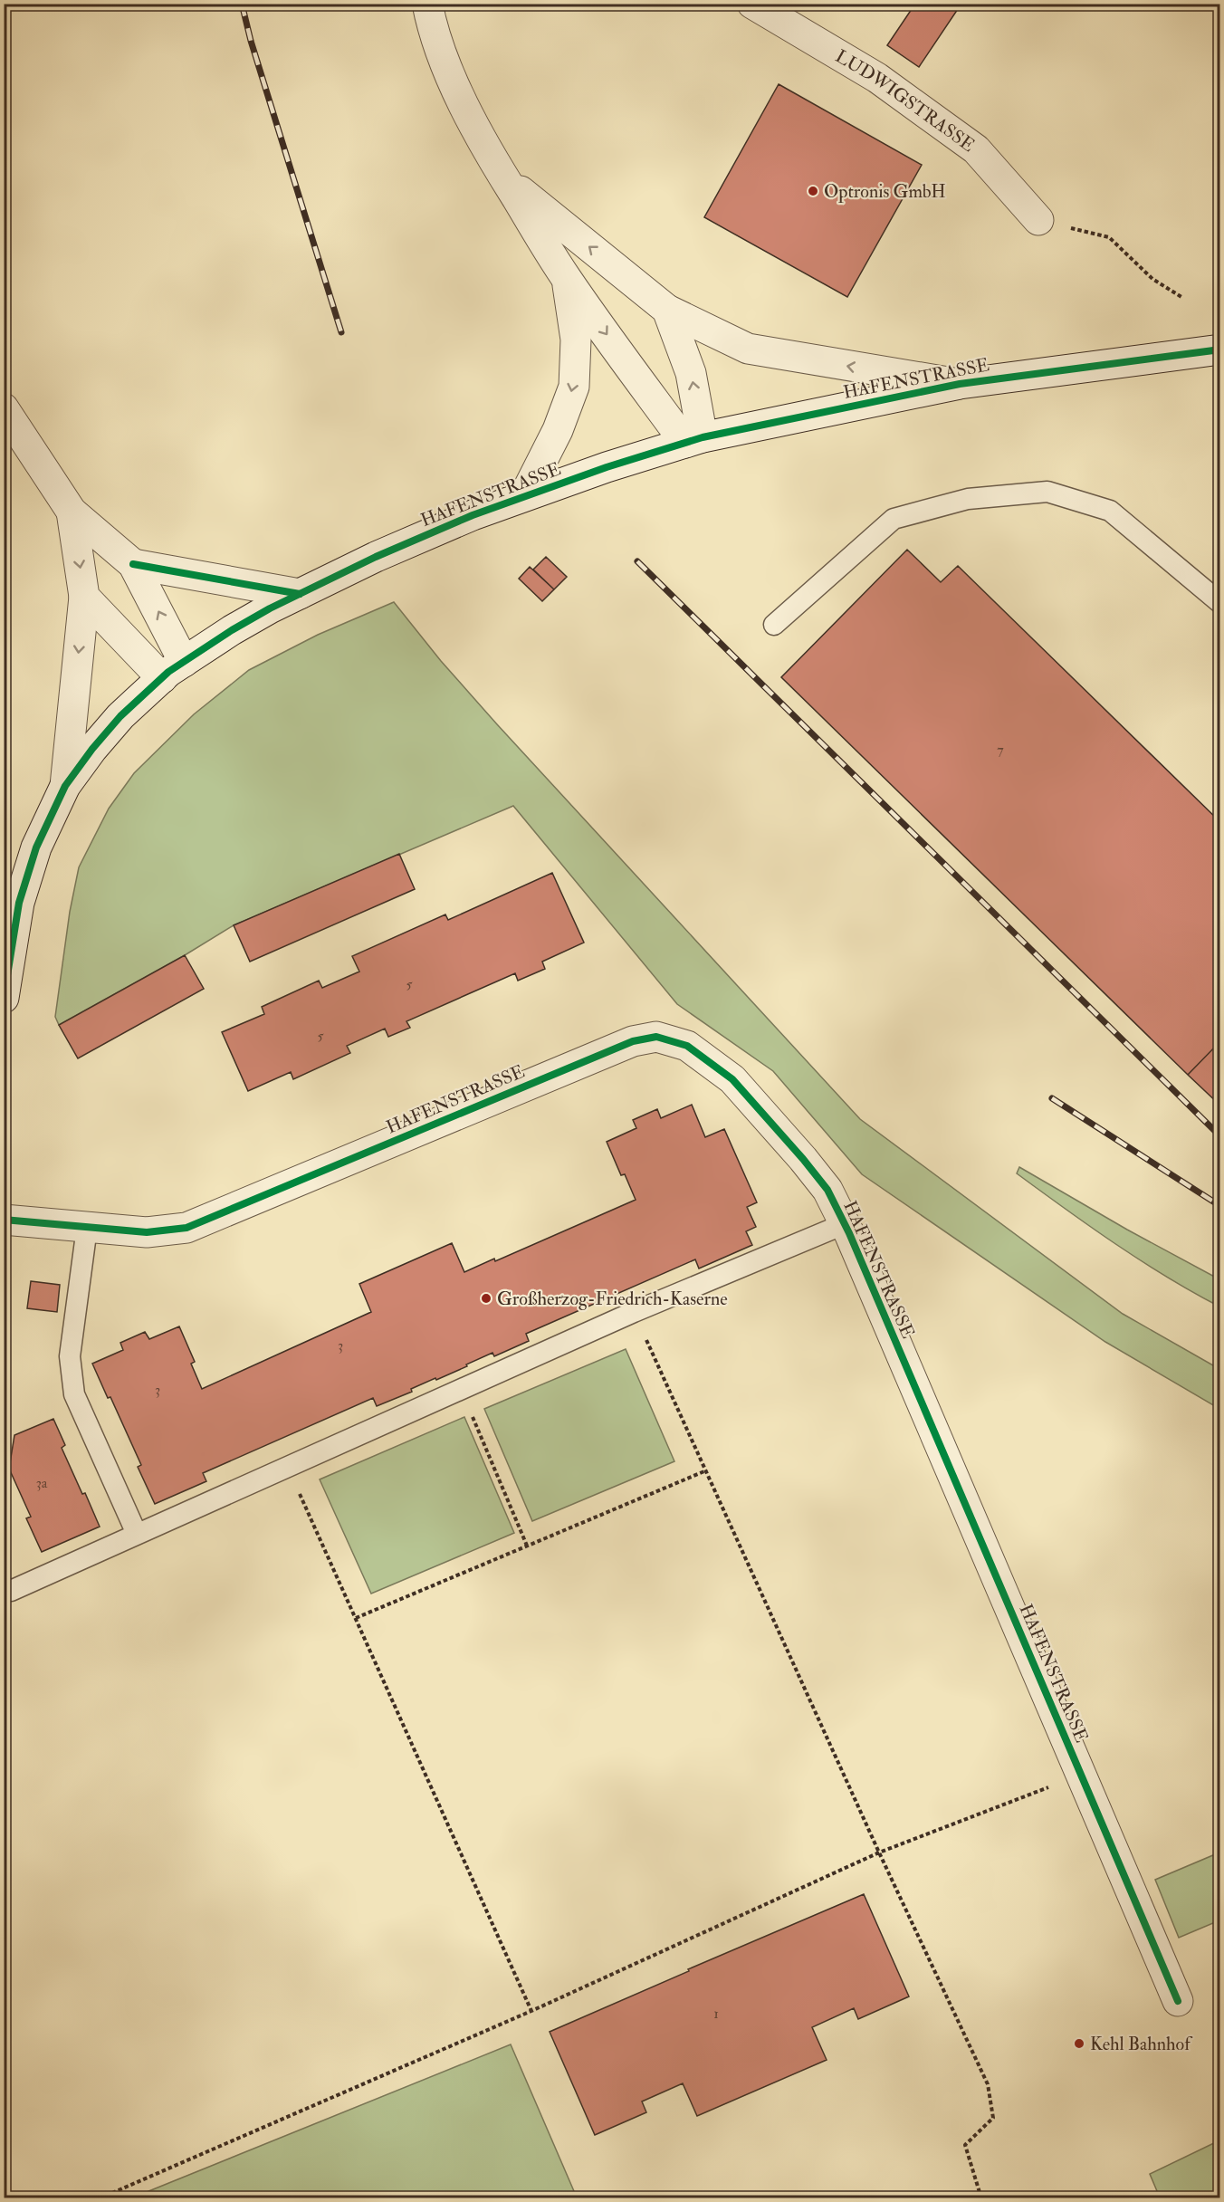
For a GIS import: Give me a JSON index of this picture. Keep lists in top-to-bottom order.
{
  "streets": {
    "street": ["LUDWIGSTRASSE", "HAFENSTRASSE"]
  },
  "places": ["Optronis GmbH", "Großherzog-Friedrich-Kaserne", "Kehl Bahnhof"],
  "house_numbers": [
    "7",
    "5",
    "5",
    "3",
    "3",
    "3a",
    "1"
  ]
}
